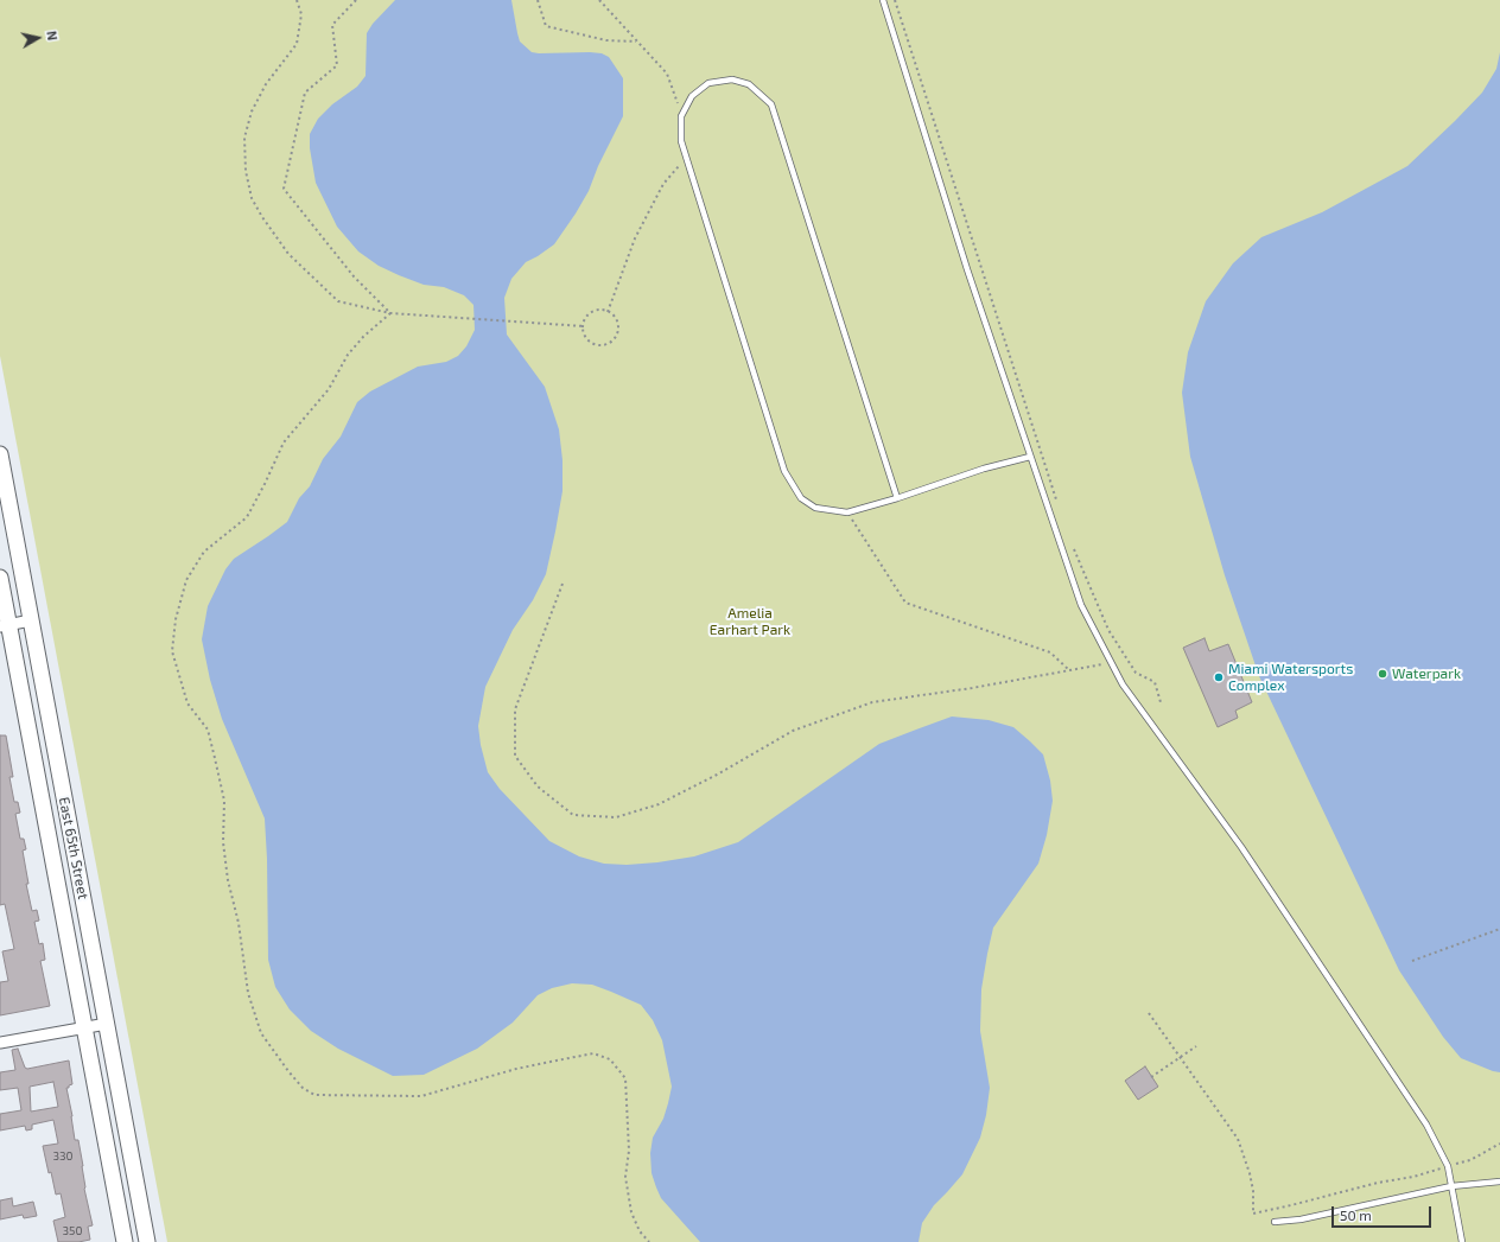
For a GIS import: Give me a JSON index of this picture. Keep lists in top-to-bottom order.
{
  "streets": {
    "main road": ["East 65th Street"]
  },
  "parks": ["Amelia Earhart Park"],
  "places": ["Waterpark", "Miami Watersports Complex"],
  "house_numbers": ["330", "350"],
  "scale_bar": "50 m",
  "north": "right"
}
